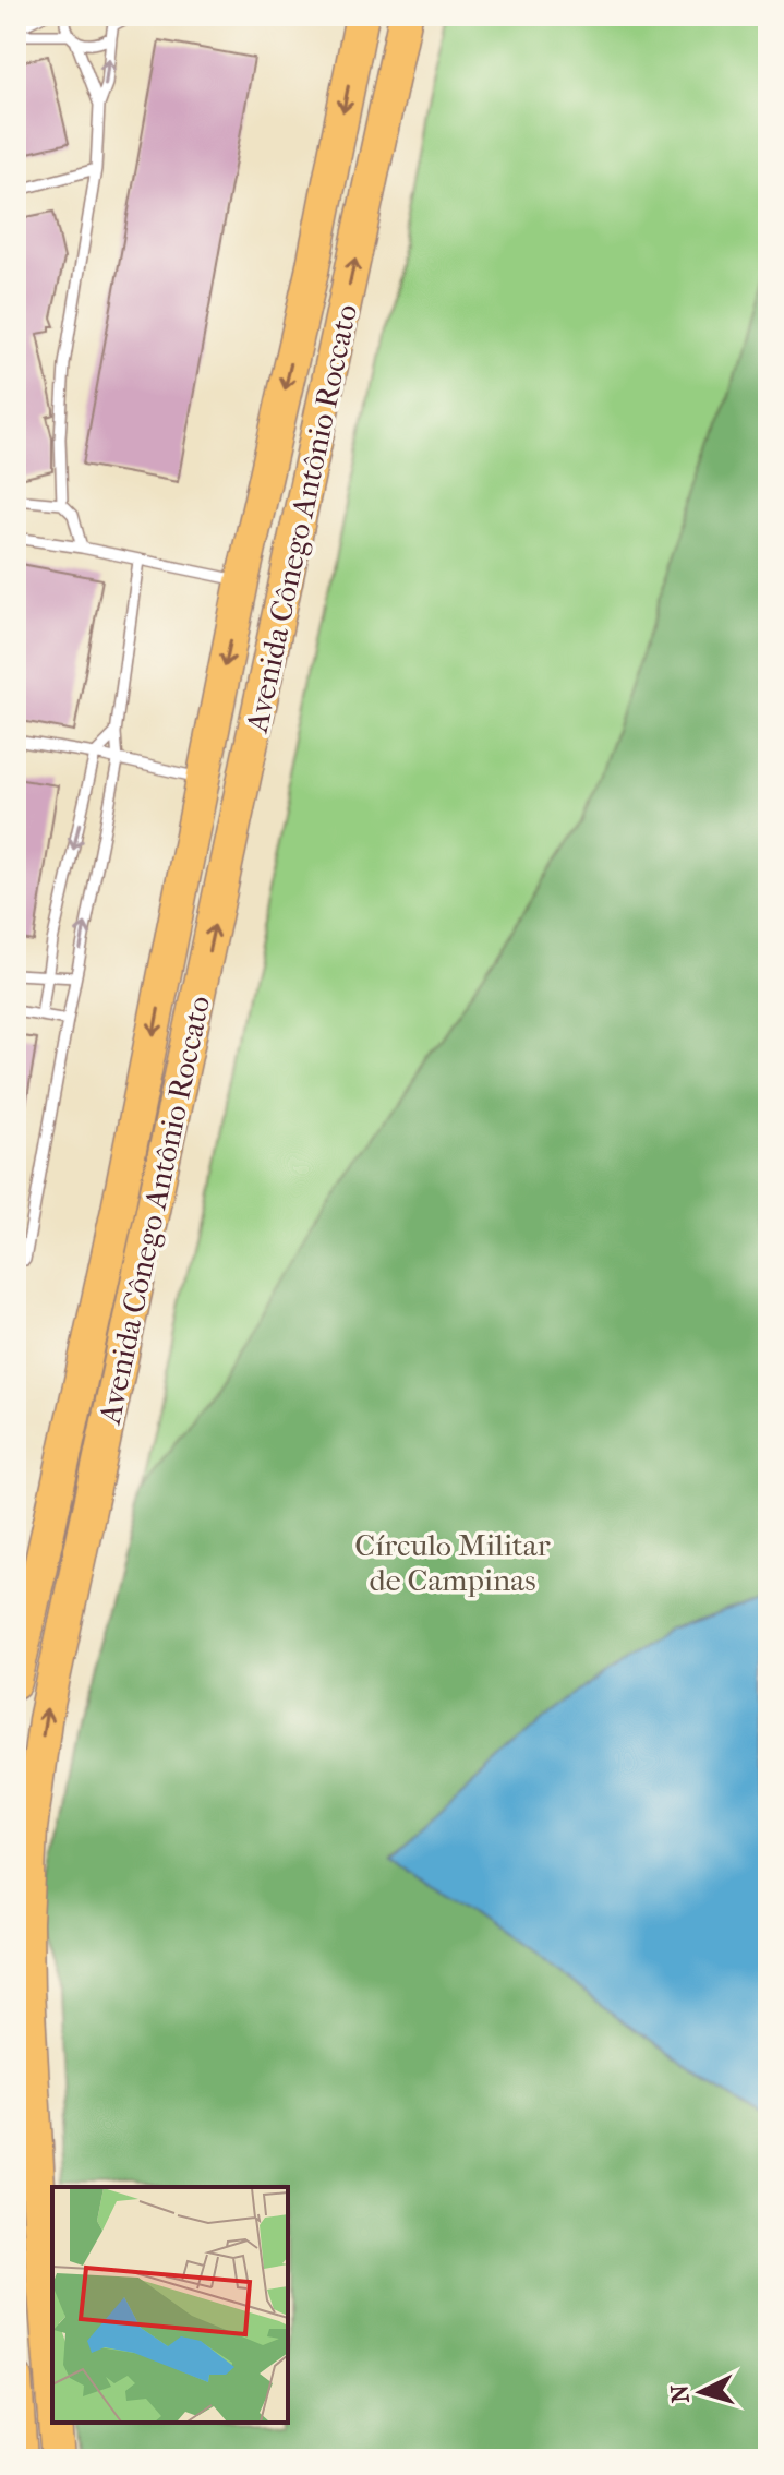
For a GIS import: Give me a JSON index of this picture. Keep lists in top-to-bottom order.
{
  "streets": {
    "main road": ["Avenida Cônego Antônio Roccato"]
  },
  "parks": ["Círculo Militar de Campinas"],
  "north": "left"
}
